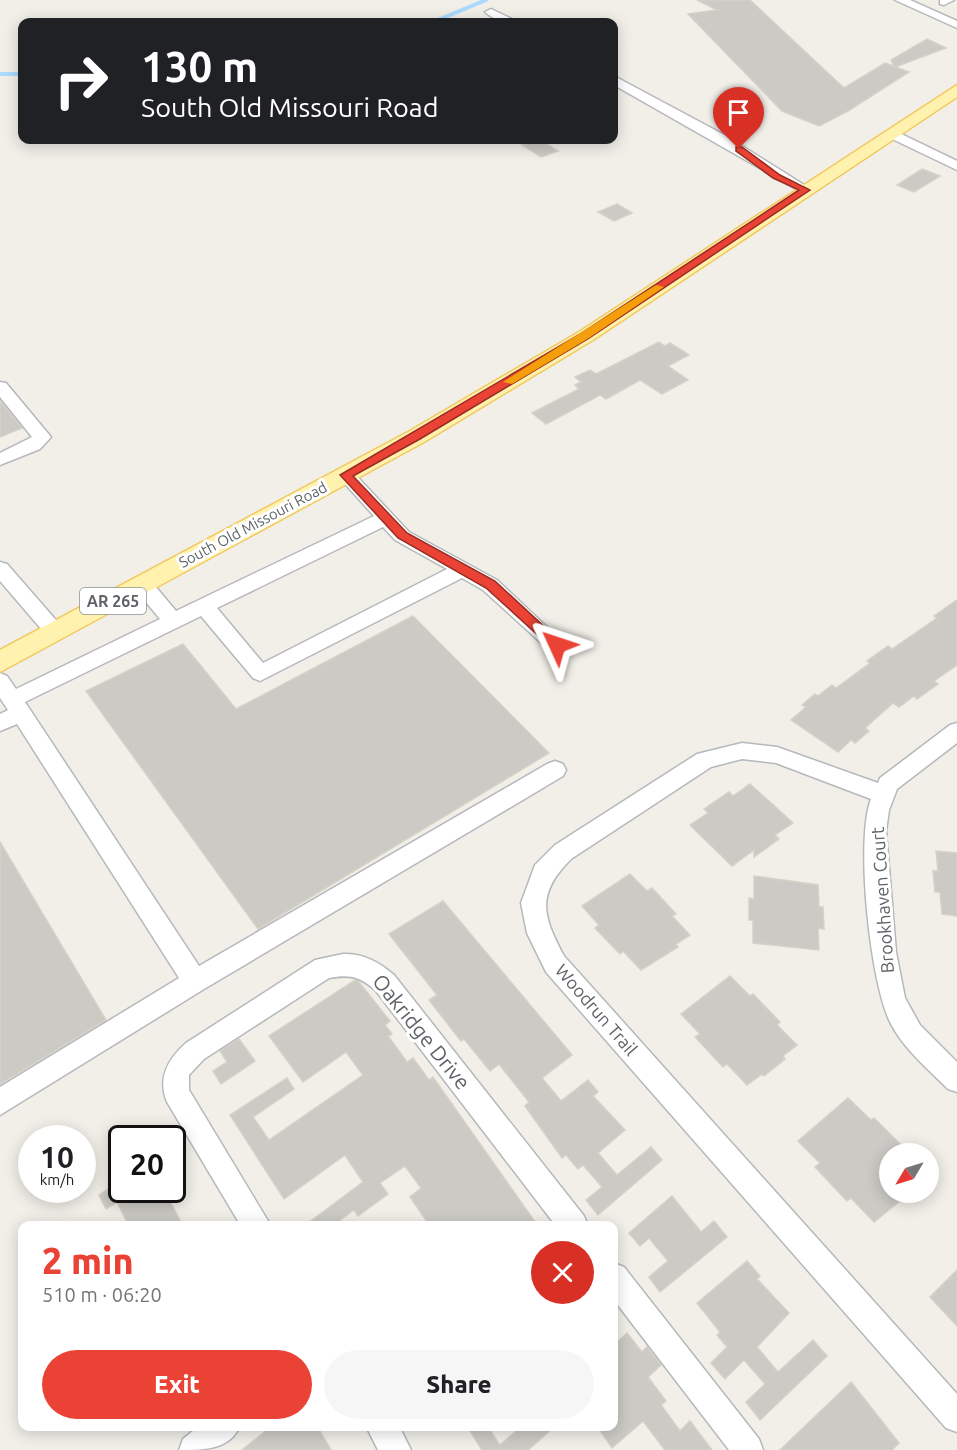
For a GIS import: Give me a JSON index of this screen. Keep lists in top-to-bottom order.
{
  "streets": {
    "main road": ["South Old Missouri Road", "AR 265"],
    "street": ["Brookhaven Court", "Woodrun Trail", "Oakridge Drive"]
  },
  "crossings": [
    ["Brookhaven Court", "Woodrun Trail"]
  ],
  "north": "bottom left",
  "page": {
    "turn": ["130 m", "South Old Missouri Road"],
    "speed": "10 km/h",
    "limit": "20",
    "heading": ["2 min", "510 m · 06:20"],
    "buttons": ["Exit", "Share"]
  }
}
